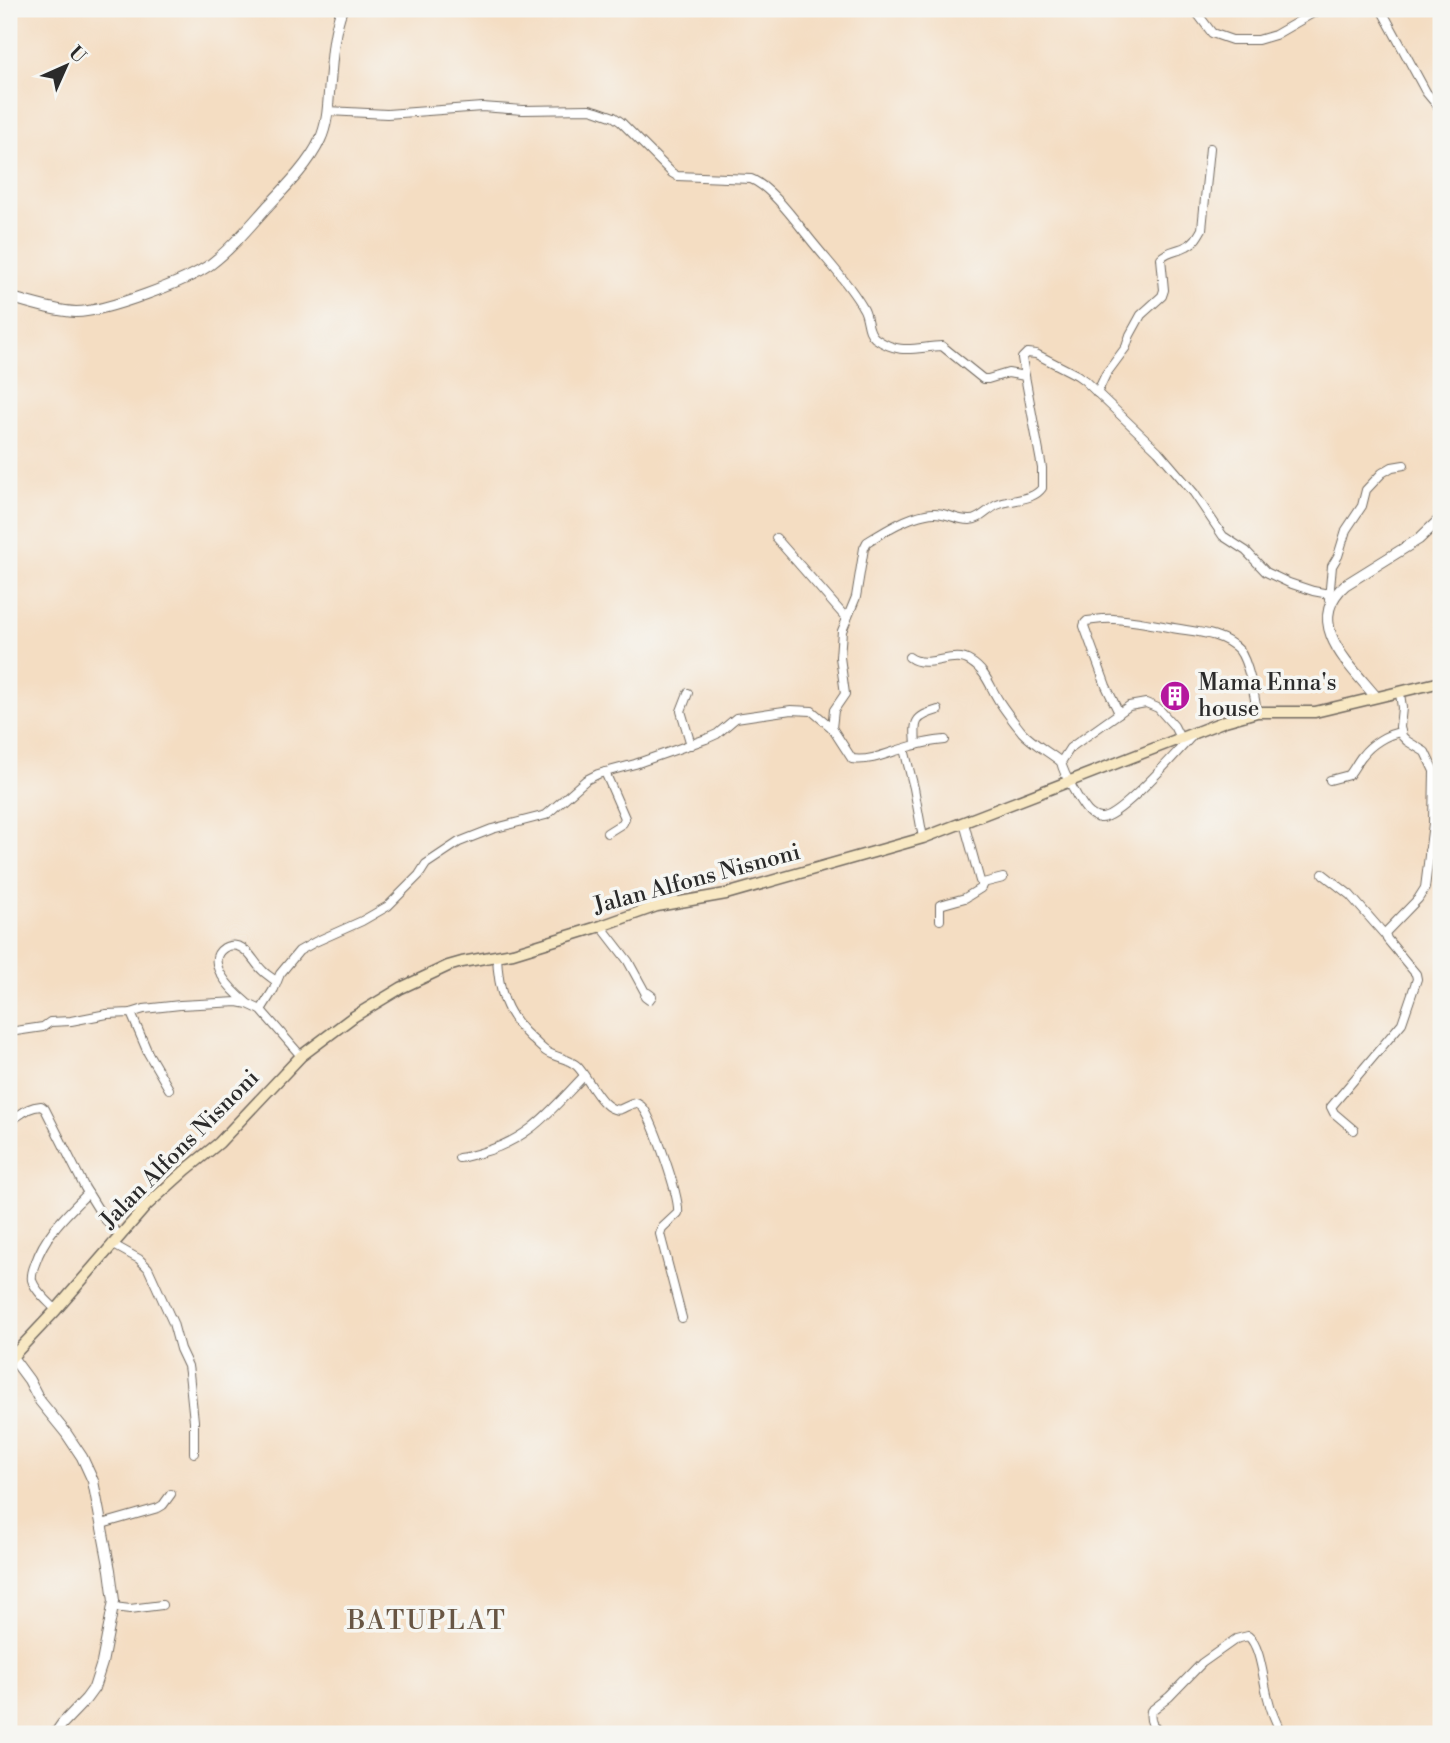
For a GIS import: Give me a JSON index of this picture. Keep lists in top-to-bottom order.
{
  "streets": {
    "main road": ["Jalan Alfons Nisnoni"]
  },
  "districts": ["BATUPLAT"],
  "places": {
    "building": ["Mama Enna's house"]
  },
  "north": "top right"
}
